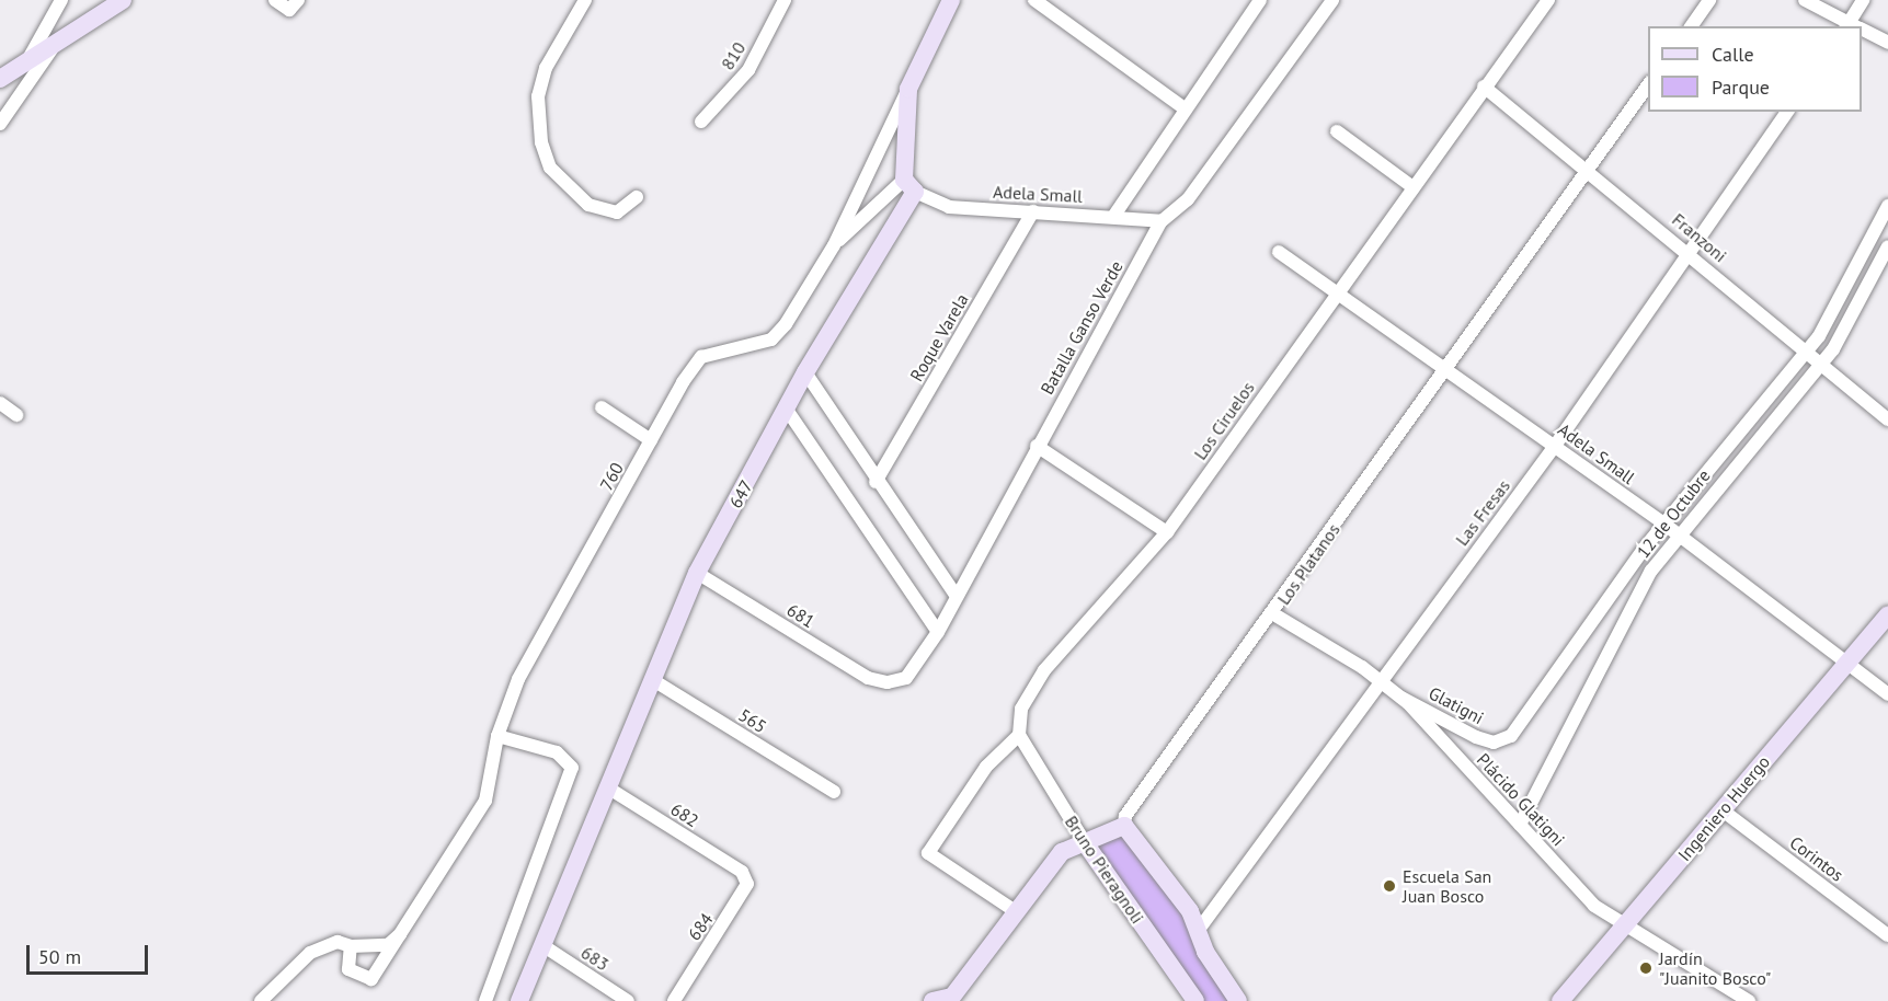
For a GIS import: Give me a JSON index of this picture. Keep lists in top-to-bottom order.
{
  "streets": {
    "street": [
      "810",
      "Adela Small",
      "Franzoni",
      "Batalla Ganso Verde",
      "Roque Varela",
      "Los Ciruelos",
      "760",
      "647",
      "Las Fresas",
      "12 de Octubre",
      "Los Platanos",
      "681",
      "Glatigni",
      "565",
      "Plácido Glatigni",
      "Ingeniero Huergo",
      "682",
      "Corintos",
      "Bruno Pieragnoli",
      "684",
      "683"
    ]
  },
  "crossings": [
    ["Adela Small", "Batalla Ganso Verde"],
    ["Adela Small", "Roque Varela"],
    ["Adela Small", "Los Ciruelos"],
    ["Adela Small", "647"],
    ["Adela Small", "Las Fresas"],
    ["Adela Small", "12 de Octubre"],
    ["Adela Small", "Los Platanos"],
    ["Adela Small", "Ingeniero Huergo"],
    ["Franzoni", "Los Ciruelos"],
    ["Franzoni", "Las Fresas"],
    ["Franzoni", "12 de Octubre"],
    ["Franzoni", "Los Platanos"],
    ["Batalla Ganso Verde", "681"],
    ["Los Ciruelos", "Bruno Pieragnoli"],
    ["760", "647"],
    ["647", "681"],
    ["647", "565"],
    ["647", "682"],
    ["647", "683"],
    ["Las Fresas", "Plácido Glatigni"],
    ["12 de Octubre", "Glatigni"],
    ["12 de Octubre", "Plácido Glatigni"],
    ["Los Platanos", "Plácido Glatigni"],
    ["Glatigni", "Plácido Glatigni"],
    ["Plácido Glatigni", "Ingeniero Huergo"],
    ["Ingeniero Huergo", "Corintos"],
    ["682", "684"]
  ],
  "places": ["Escuela San Juan Bosco", "Jardín \"Juanito Bosco\""],
  "legend": ["Calle", "Parque"],
  "scale_bar": "50 m"
}
